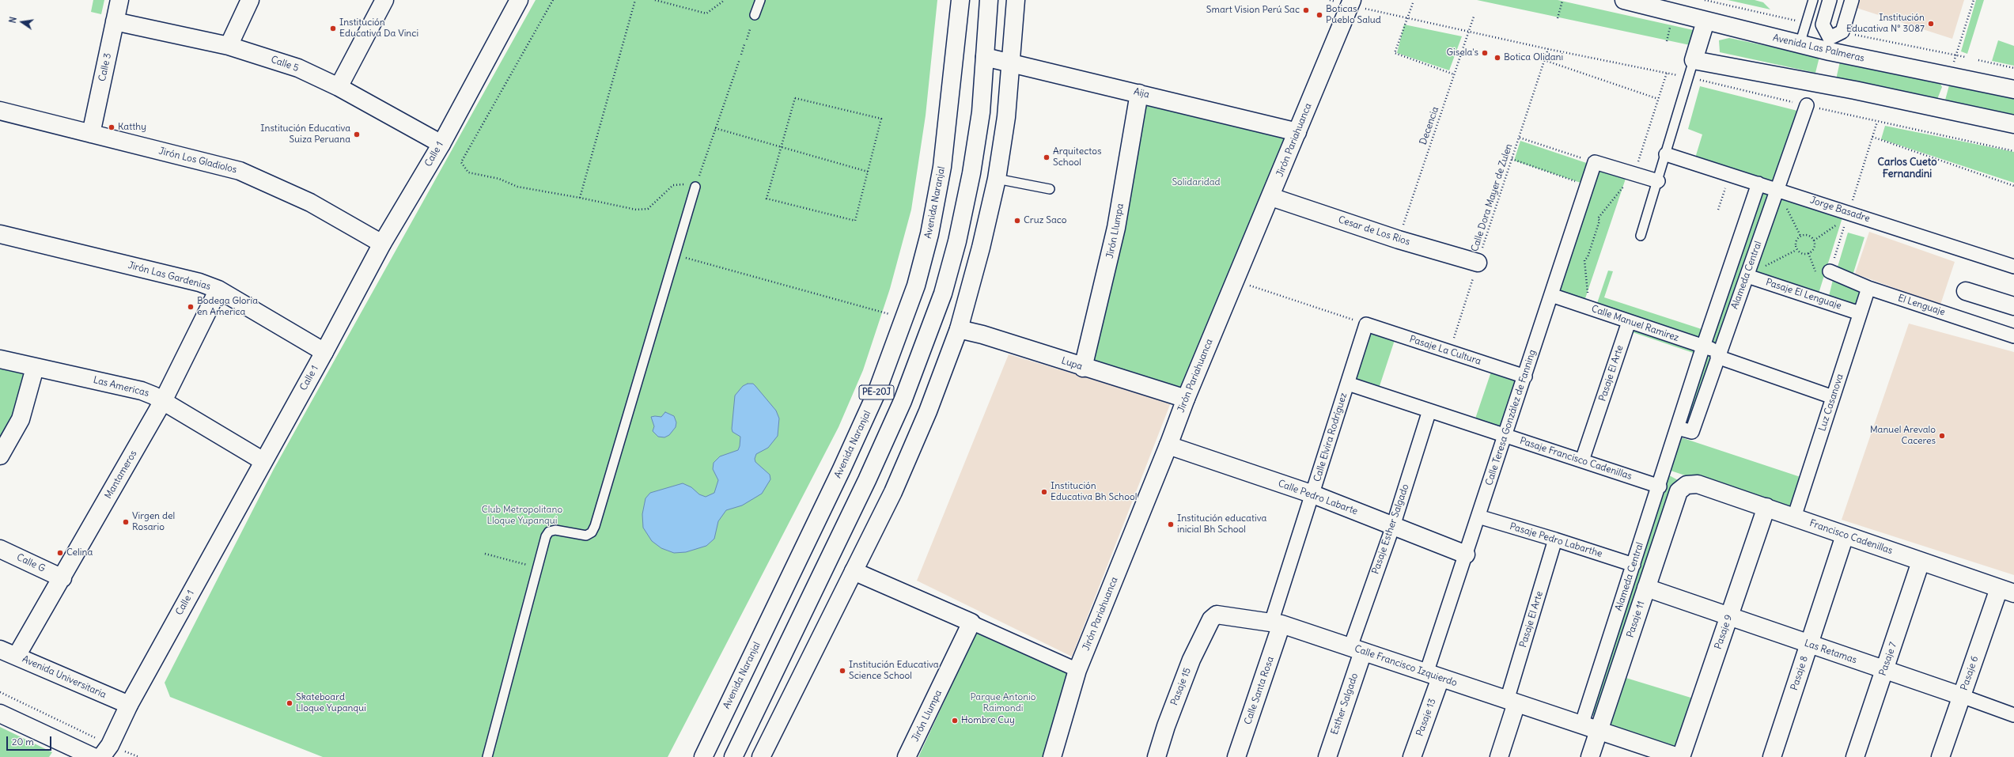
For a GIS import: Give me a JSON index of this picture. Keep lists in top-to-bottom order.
{
  "streets": {
    "main road": [
      "Avenida Las Palmeras",
      "Calle 5",
      "Calle 3",
      "Aija",
      "Jirón Pariahuanca",
      "Calle 1",
      "Jirón Los Gladiolos",
      "Avenida Naranjal",
      "Jirón Llumpa",
      "Cesar de Los Rios",
      "Jirón Las Gardenias",
      "Lupa",
      "Las Americas",
      "PE-20J",
      "Mantameros",
      "Calle Pedro Labarte",
      "Francisco Cadenillas",
      "Calle G",
      "Pasaje 11",
      "Pasaje 9",
      "Las Retamas",
      "Pasaje 7",
      "Calle Francisco Izquierdo",
      "Pasaje 8",
      "Pasaje 6",
      "Avenida Universitaria",
      "Pasaje 15",
      "Calle Santa Rosa",
      "Esther Salgado",
      "Pasaje 13"
    ],
    "street": [
      "Jorge Basadre",
      "Alameda Central",
      "Pasaje El Lenguaje",
      "El Lenguaje",
      "Calle Manuel Ramirez",
      "Pasaje La Cultura",
      "Pasaje El Arte",
      "Luz Casanova",
      "Calle Teresa González de Fanning",
      "Calle Elvira Rodríguez",
      "Pasaje Francisco Cadenillas",
      "Pasaje Esther Salgado",
      "Pasaje Pedro Labarthe"
    ],
    "path": ["Decencia", "Calle Dora Mayer de Zulen"]
  },
  "crossings": [
    ["Calle 5", "Calle 3"],
    ["Calle 5", "Calle 1"],
    ["Calle 3", "Jirón Los Gladiolos"],
    ["Aija", "Jirón Pariahuanca"],
    ["Aija", "Jirón Llumpa"],
    ["Aija", "PE-20J"],
    ["Decencia", "Cesar de Los Rios"],
    ["Jirón Pariahuanca", "Cesar de Los Rios"],
    ["Jirón Pariahuanca", "Lupa"],
    ["Jirón Pariahuanca", "Calle Pedro Labarte"],
    ["Calle 1", "Jirón Los Gladiolos"],
    ["Calle 1", "Jirón Las Gardenias"],
    ["Calle 1", "Las Americas"],
    ["Calle 1", "Avenida Universitaria"],
    ["Calle Dora Mayer de Zulen", "Cesar de Los Rios"],
    ["Calle Dora Mayer de Zulen", "Pasaje La Cultura"],
    ["Jorge Basadre", "Alameda Central"],
    ["Jirón Llumpa", "Lupa"],
    ["Alameda Central", "Pasaje El Lenguaje"],
    ["Alameda Central", "Calle Manuel Ramirez"],
    ["Alameda Central", "Pasaje Francisco Cadenillas"],
    ["Alameda Central", "Pasaje Pedro Labarthe"],
    ["Alameda Central", "Calle Francisco Izquierdo"],
    ["Jirón Las Gardenias", "Mantameros"],
    ["Pasaje El Lenguaje", "Luz Casanova"],
    ["El Lenguaje", "Luz Casanova"],
    ["Calle Manuel Ramirez", "Pasaje El Arte"],
    ["Calle Manuel Ramirez", "Luz Casanova"],
    ["Calle Manuel Ramirez", "Calle Teresa González de Fanning"],
    ["Pasaje La Cultura", "Calle Teresa González de Fanning"],
    ["Pasaje La Cultura", "Calle Elvira Rodríguez"],
    ["Pasaje El Arte", "Pasaje Francisco Cadenillas"],
    ["Pasaje El Arte", "Pasaje Pedro Labarthe"],
    ["Pasaje El Arte", "Calle Francisco Izquierdo"],
    ["Las Americas", "Mantameros"],
    ["Luz Casanova", "Francisco Cadenillas"],
    ["Calle Teresa González de Fanning", "Pasaje Francisco Cadenillas"],
    ["Calle Teresa González de Fanning", "Calle Pedro Labarte"],
    ["Calle Teresa González de Fanning", "Pasaje Pedro Labarthe"],
    ["Calle Teresa González de Fanning", "Calle Francisco Izquierdo"],
    ["Calle Teresa González de Fanning", "Pasaje 13"],
    ["Calle Elvira Rodríguez", "Pasaje Francisco Cadenillas"],
    ["Calle Elvira Rodríguez", "Calle Pedro Labarte"],
    ["Calle Elvira Rodríguez", "Calle Francisco Izquierdo"],
    ["Calle Elvira Rodríguez", "Calle Santa Rosa"],
    ["Pasaje Francisco Cadenillas", "Pasaje Esther Salgado"],
    ["Mantameros", "Calle G"],
    ["Mantameros", "Avenida Universitaria"],
    ["Calle Pedro Labarte", "Pasaje Esther Salgado"],
    ["Pasaje Esther Salgado", "Calle Francisco Izquierdo"],
    ["Pasaje Esther Salgado", "Esther Salgado"],
    ["Francisco Cadenillas", "Pasaje 11"],
    ["Francisco Cadenillas", "Pasaje 9"],
    ["Francisco Cadenillas", "Pasaje 7"],
    ["Francisco Cadenillas", "Pasaje 8"],
    ["Francisco Cadenillas", "Pasaje 6"],
    ["Pasaje 11", "Las Retamas"],
    ["Pasaje 11", "Calle Francisco Izquierdo"],
    ["Pasaje 9", "Las Retamas"],
    ["Las Retamas", "Pasaje 7"],
    ["Las Retamas", "Pasaje 8"],
    ["Las Retamas", "Pasaje 6"],
    ["Calle Francisco Izquierdo", "Pasaje 15"],
    ["Calle Francisco Izquierdo", "Calle Santa Rosa"],
    ["Calle Francisco Izquierdo", "Esther Salgado"],
    ["Calle Francisco Izquierdo", "Pasaje 13"]
  ],
  "districts": ["Carlos Cueto Fernandini"],
  "parks": ["Solidaridad", "Club Metropolitano Lloque Yupanqui", "Parque Antonio Raimondi"],
  "places": [
    "Smart Vision Perú Sac",
    "Boticas Pueblo Salud",
    "Institución Educativa Nº 3087",
    "Institución Educativa Da Vinci",
    "Gisela's",
    "Botica Olidani",
    "Katthy",
    "Institución Educativa Suiza Peruana",
    "Arquitectos School",
    "Cruz Saco",
    "Bodega Gloria en America",
    "Manuel Arevalo Caceres",
    "Institución Educativa Bh School",
    "Virgen del Rosario",
    "Institución educativa inicial Bh School",
    "Celina",
    "Institución Educativa Science School",
    "Skateboard Lloque Yupanqui",
    "Hombre Cuy"
  ],
  "scale_bar": "20 m",
  "north": "left"
}
